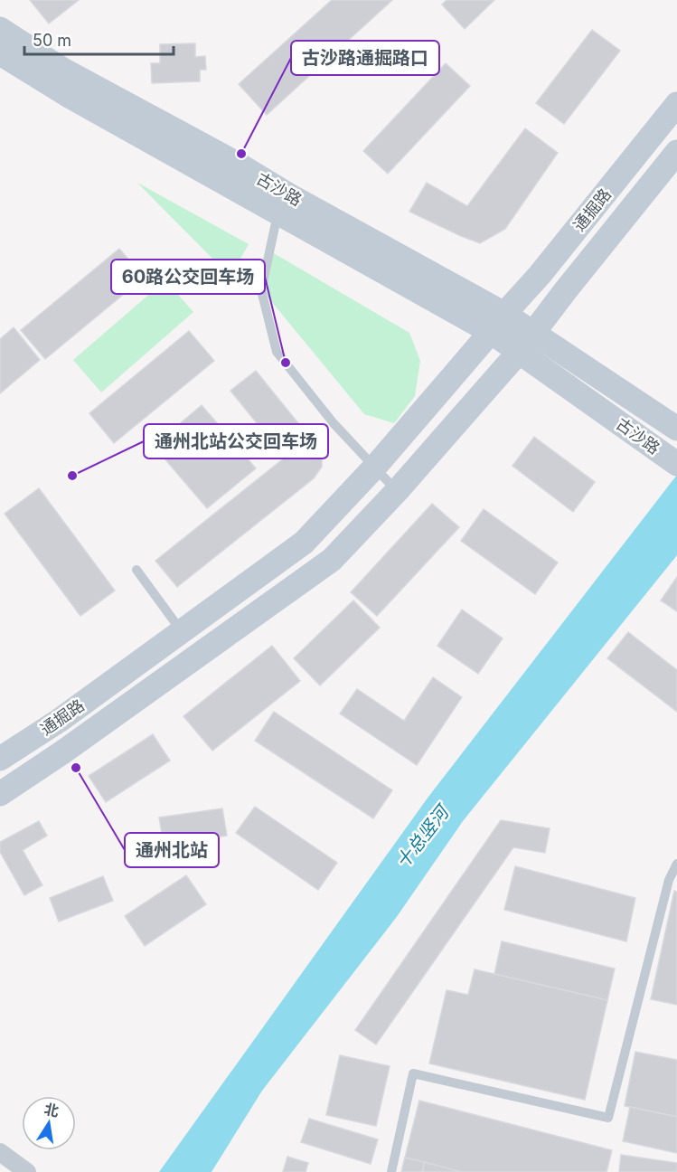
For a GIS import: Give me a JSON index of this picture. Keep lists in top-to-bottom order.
{
  "streets": {
    "main road": ["古沙路", "通掘路"]
  },
  "crossings": [
    ["古沙路", "通掘路"]
  ],
  "water": ["十总竖河"],
  "places": [
    "古沙路通掘路口",
    "60路公交回车场",
    "通州北站公交回车场",
    "通州北站"
  ],
  "scale_bar": "50 m",
  "north": "top"
}
